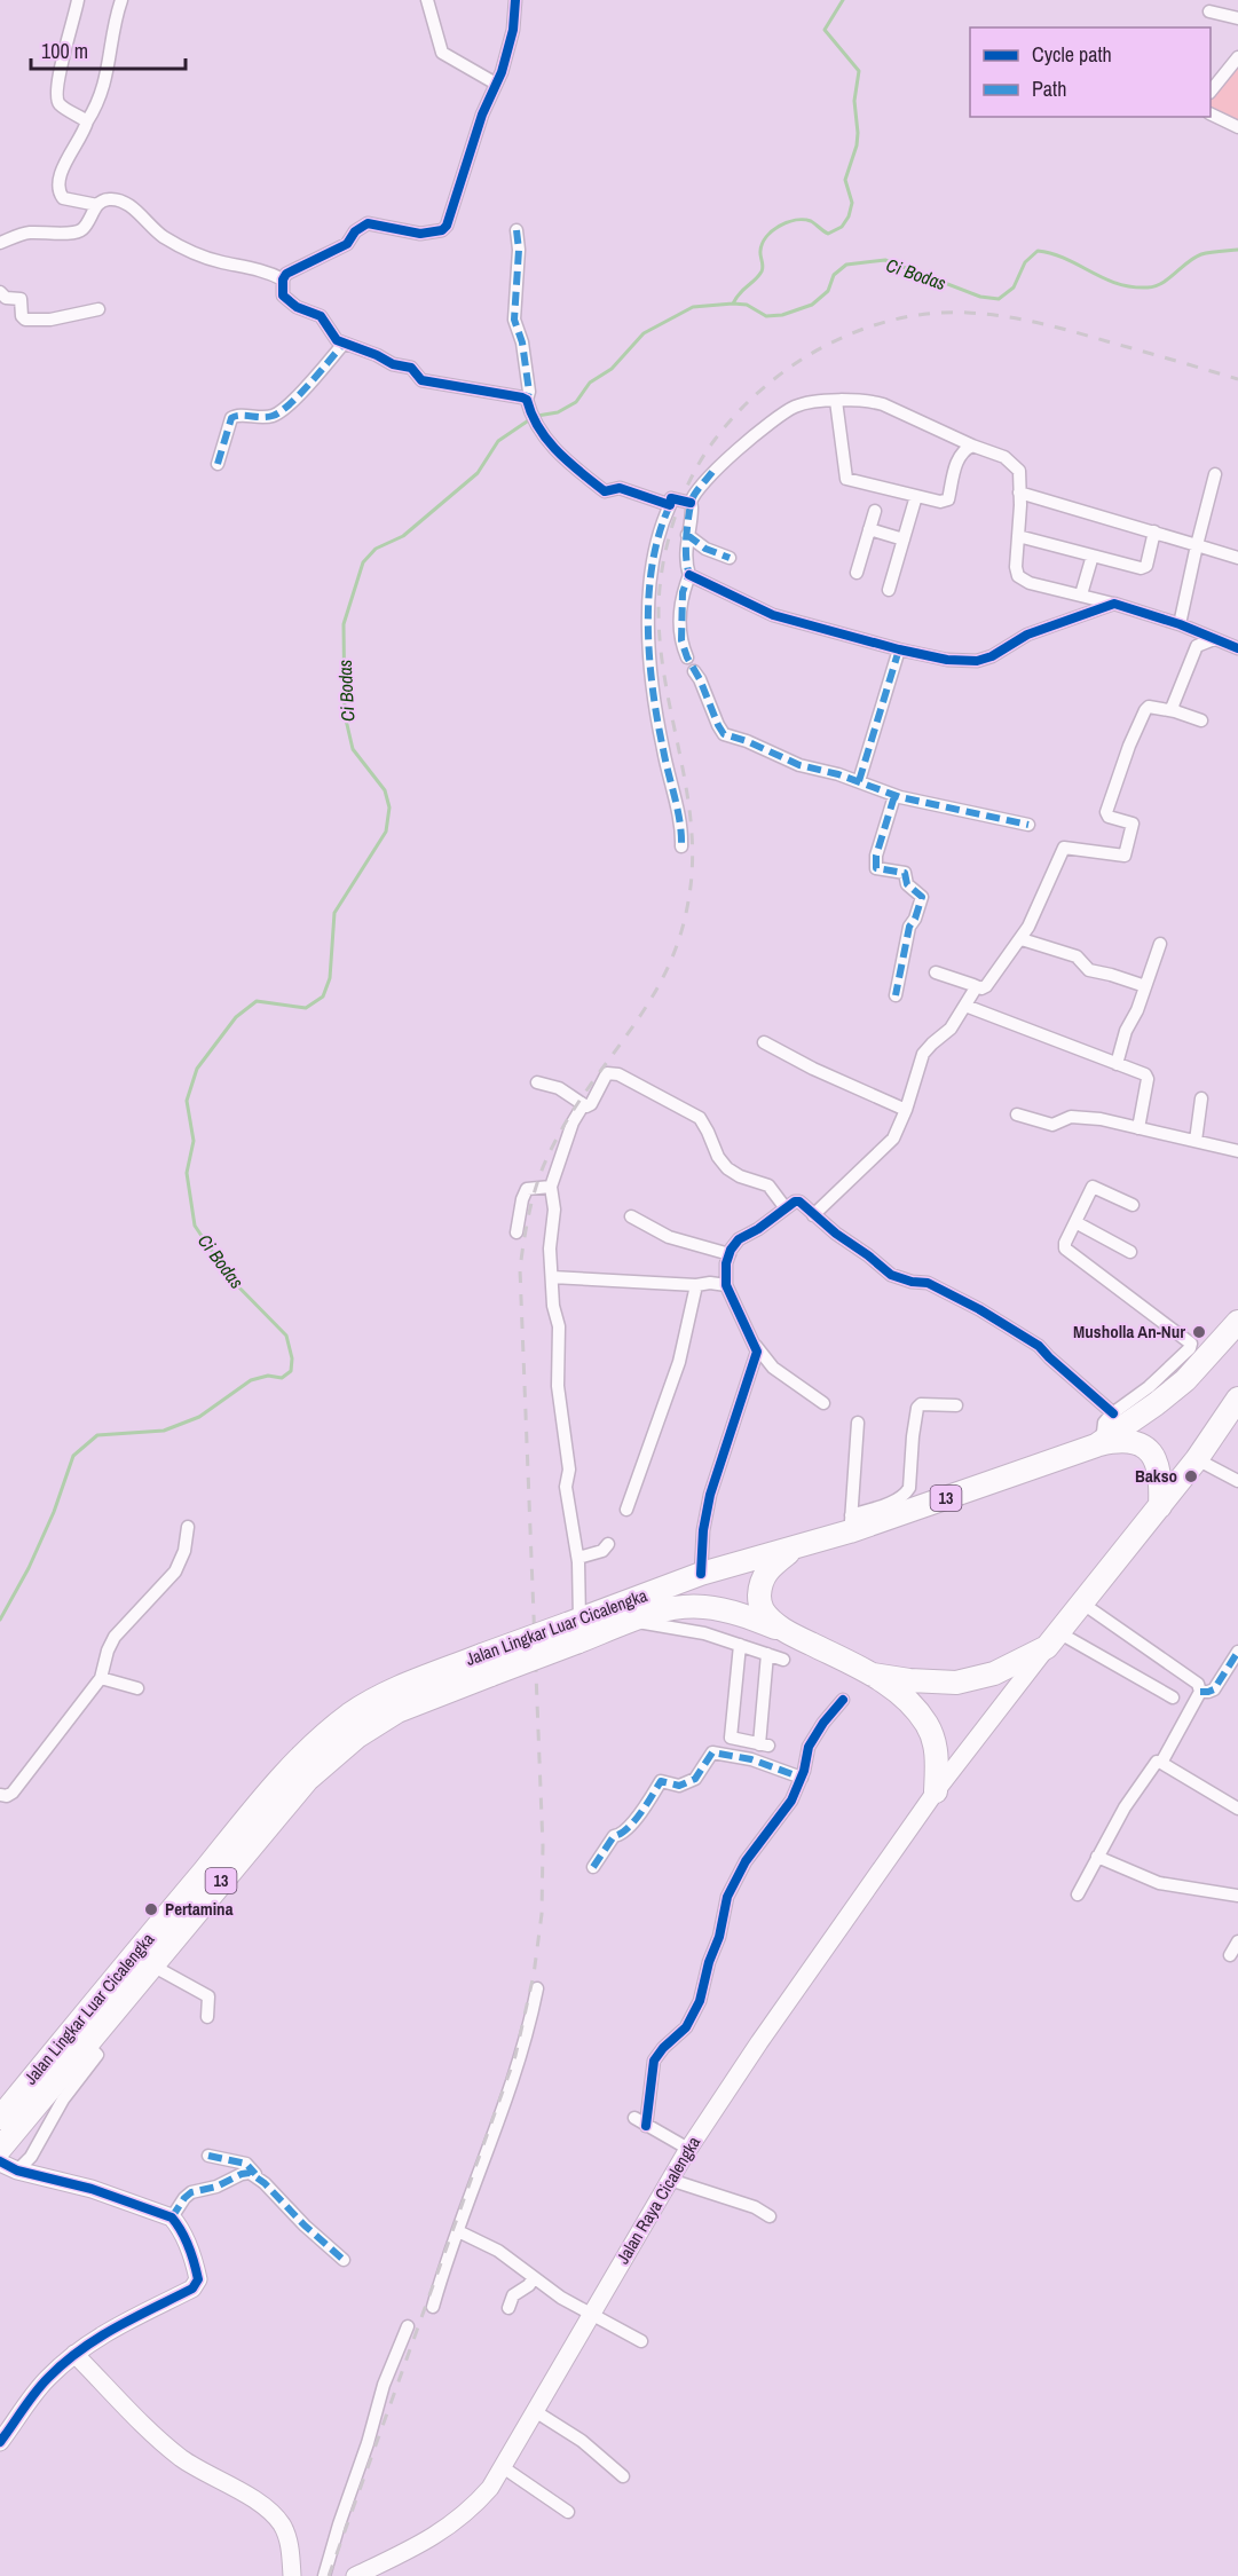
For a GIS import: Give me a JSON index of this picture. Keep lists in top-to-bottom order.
{
  "streets": {
    "highway": ["13", "Jalan Lingkar Luar Cicalengka"],
    "main road": ["Jalan Raya Cicalengka"]
  },
  "crossings": [
    ["13", "Jalan Lingkar Luar Cicalengka"],
    ["13", "Jalan Raya Cicalengka"]
  ],
  "water": ["Ci Bodas"],
  "places": ["Musholla An-Nur", "Bakso", "Pertamina"],
  "legend": ["Cycle path", "Path"],
  "scale_bar": "100 m"
}
